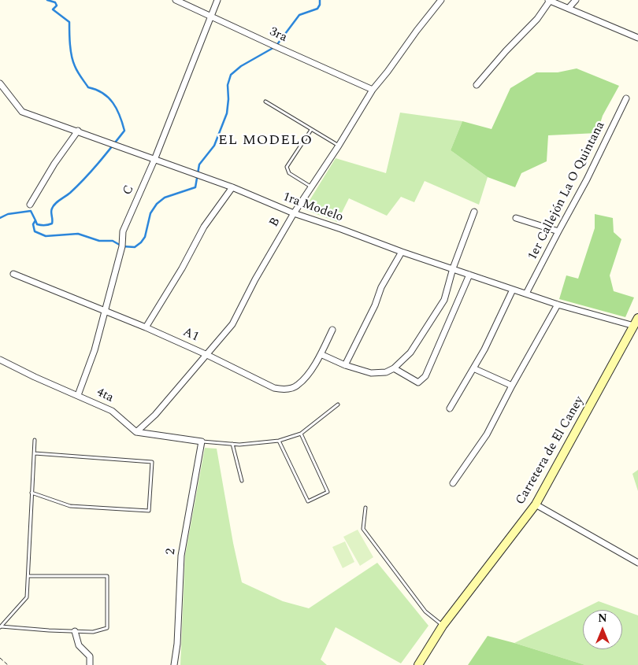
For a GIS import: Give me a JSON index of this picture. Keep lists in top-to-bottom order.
{
  "streets": {
    "main road": ["Carretera de El Caney"],
    "street": [
      "3ra",
      "C",
      "1er Callejón La O Quintana",
      "1ra Modelo",
      "B",
      "A1",
      "4ta",
      "2"
    ]
  },
  "crossings": [
    ["3ra", "C"],
    ["3ra", "B"],
    ["C", "1ra Modelo"],
    ["C", "A1"],
    ["C", "4ta"],
    ["1er Callejón La O Quintana", "1ra Modelo"],
    ["1ra Modelo", "B"],
    ["1ra Modelo", "Carretera de El Caney"],
    ["B", "A1"],
    ["B", "4ta"]
  ],
  "districts": ["EL MODELO"],
  "north": "top"
}
